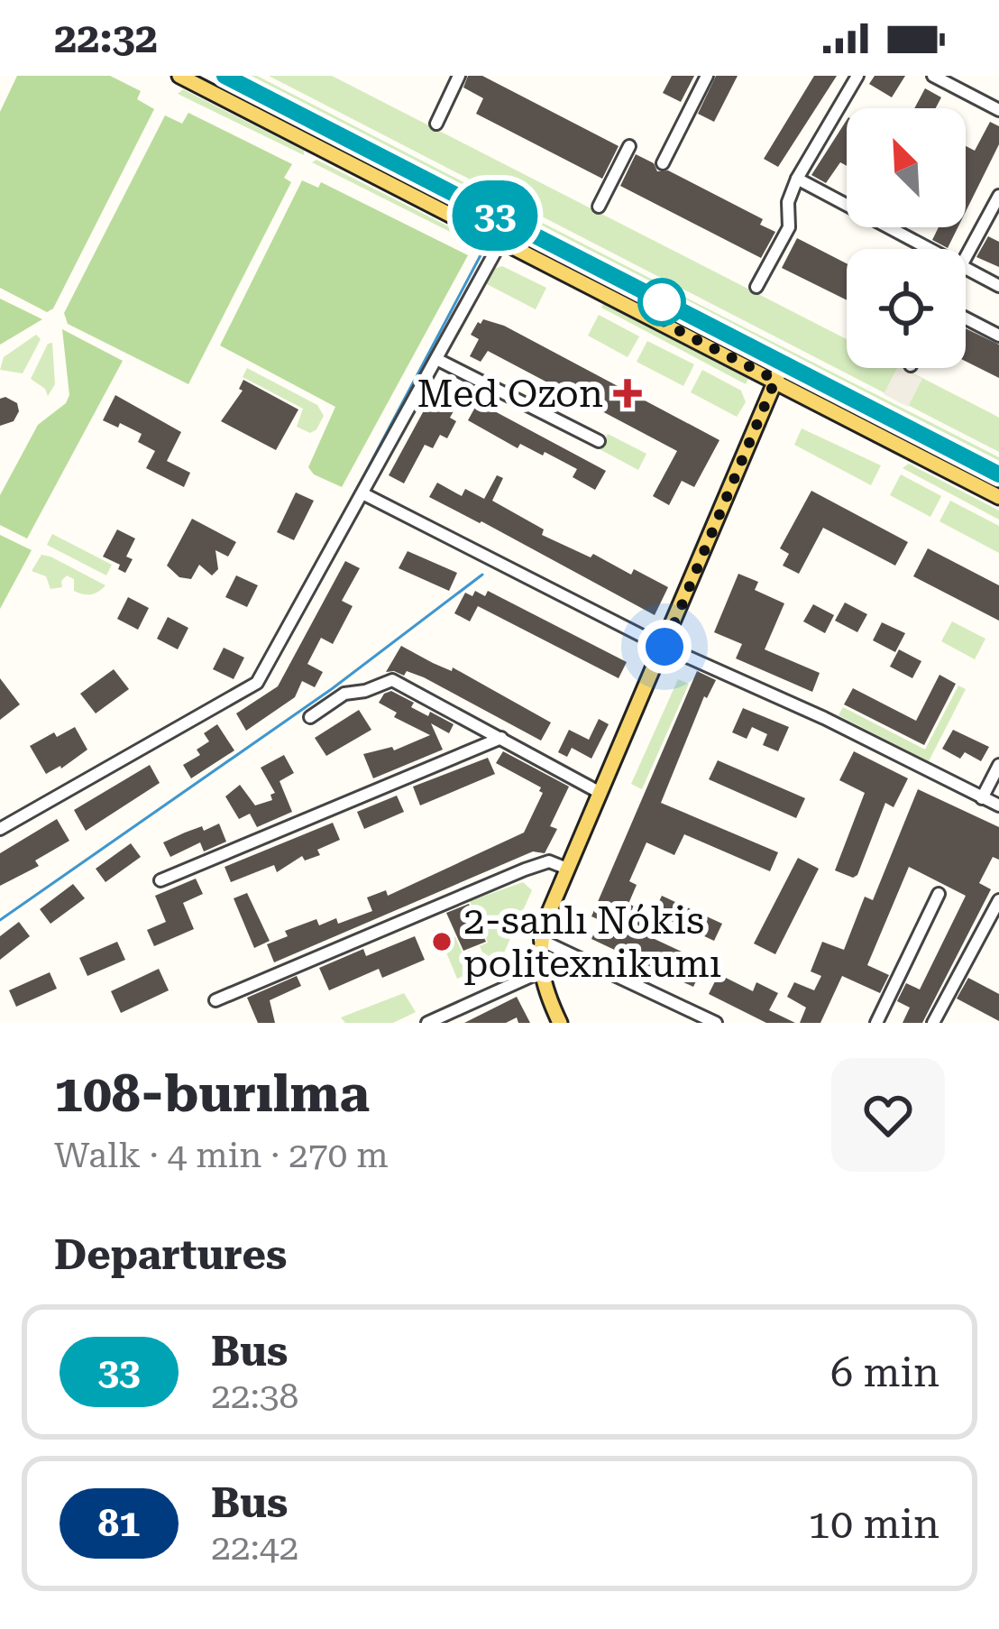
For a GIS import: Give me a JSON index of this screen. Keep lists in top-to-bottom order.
{
  "places": {
    "health": ["Med Ozon"],
    "other": ["2-sanlı Nókis politexnikumı"]
  },
  "lines": ["bus line 33"],
  "north": "top left",
  "page": {
    "status": "22:32",
    "on_map": "33",
    "heading": [
      ["108-burılma", "Walk · 4 min · 270 m"],
      "Departures"
    ],
    "list": [
      {
        "mark": "33",
        "name": "Bus",
        "note": "22:38",
        "value": "6 min"
      },
      {
        "mark": "81",
        "name": "Bus",
        "note": "22:42",
        "value": "10 min"
      }
    ]
  }
}
